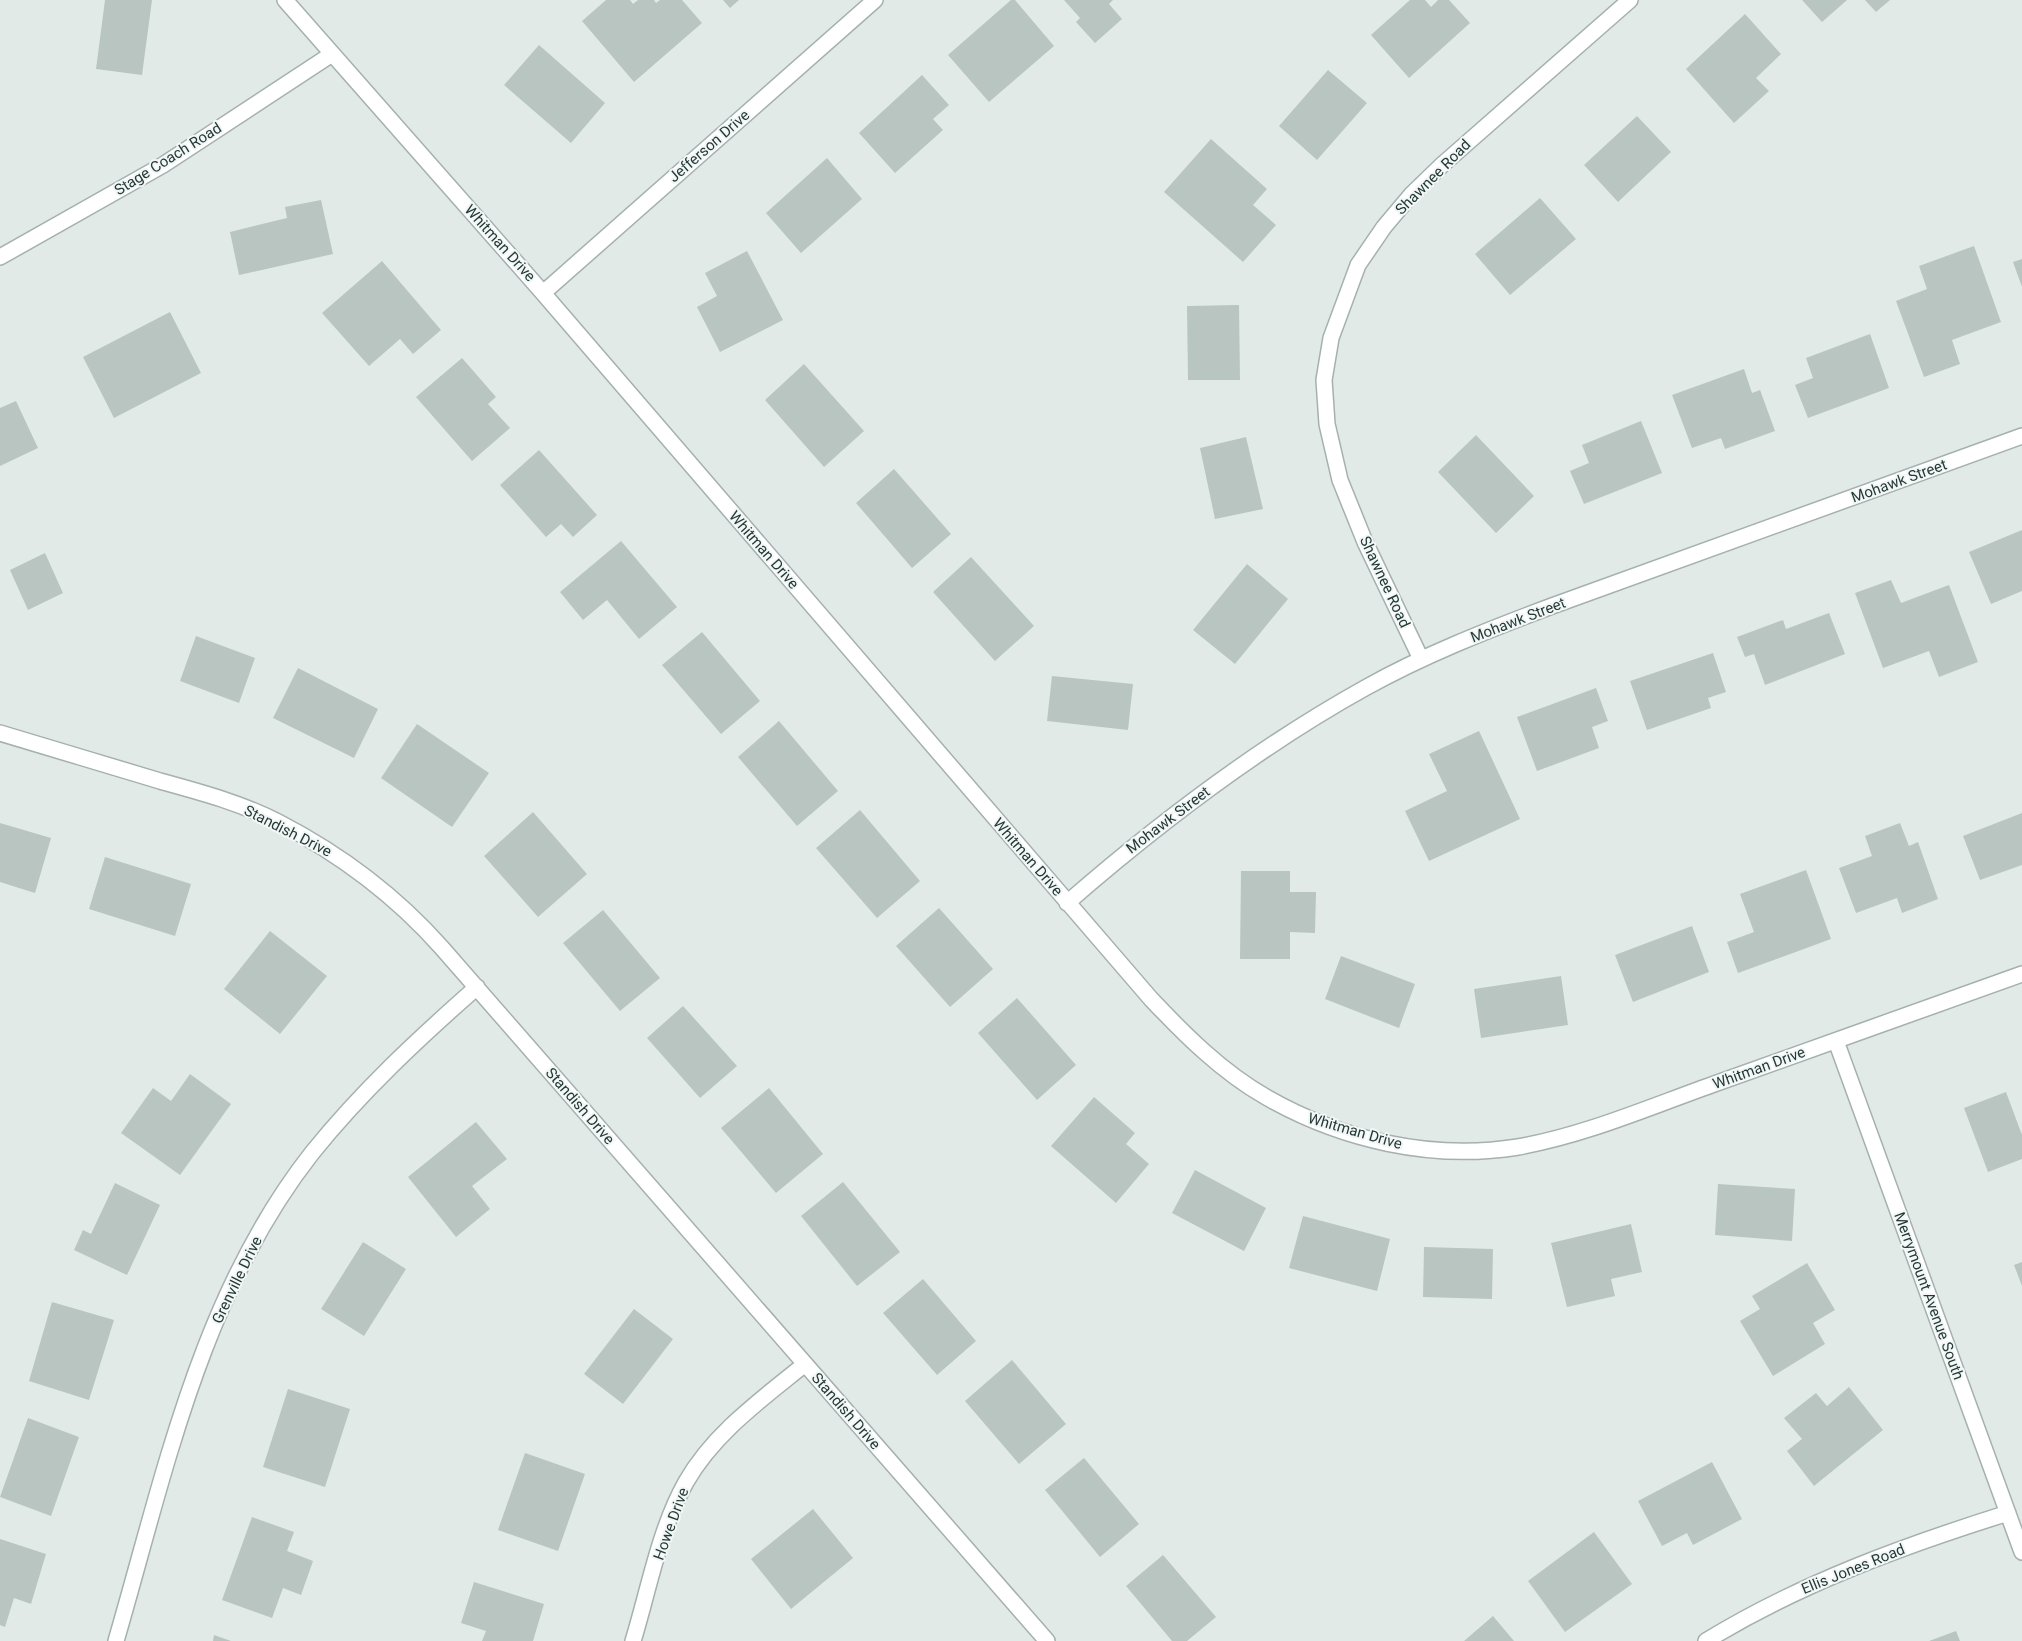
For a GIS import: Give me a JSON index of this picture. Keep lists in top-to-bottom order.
{
  "streets": {
    "street": [
      "Jefferson Drive",
      "Stage Coach Road",
      "Shawnee Road",
      "Whitman Drive",
      "Mohawk Street",
      "Standish Drive",
      "Grenville Drive",
      "Merrymount Avenue South",
      "Howe Drive",
      "Ellis Jones Road"
    ]
  },
  "crossings": [
    ["Jefferson Drive", "Whitman Drive"],
    ["Stage Coach Road", "Whitman Drive"],
    ["Shawnee Road", "Mohawk Street"],
    ["Whitman Drive", "Mohawk Street"],
    ["Whitman Drive", "Merrymount Avenue South"],
    ["Standish Drive", "Grenville Drive"],
    ["Standish Drive", "Howe Drive"],
    ["Merrymount Avenue South", "Ellis Jones Road"]
  ]
}
